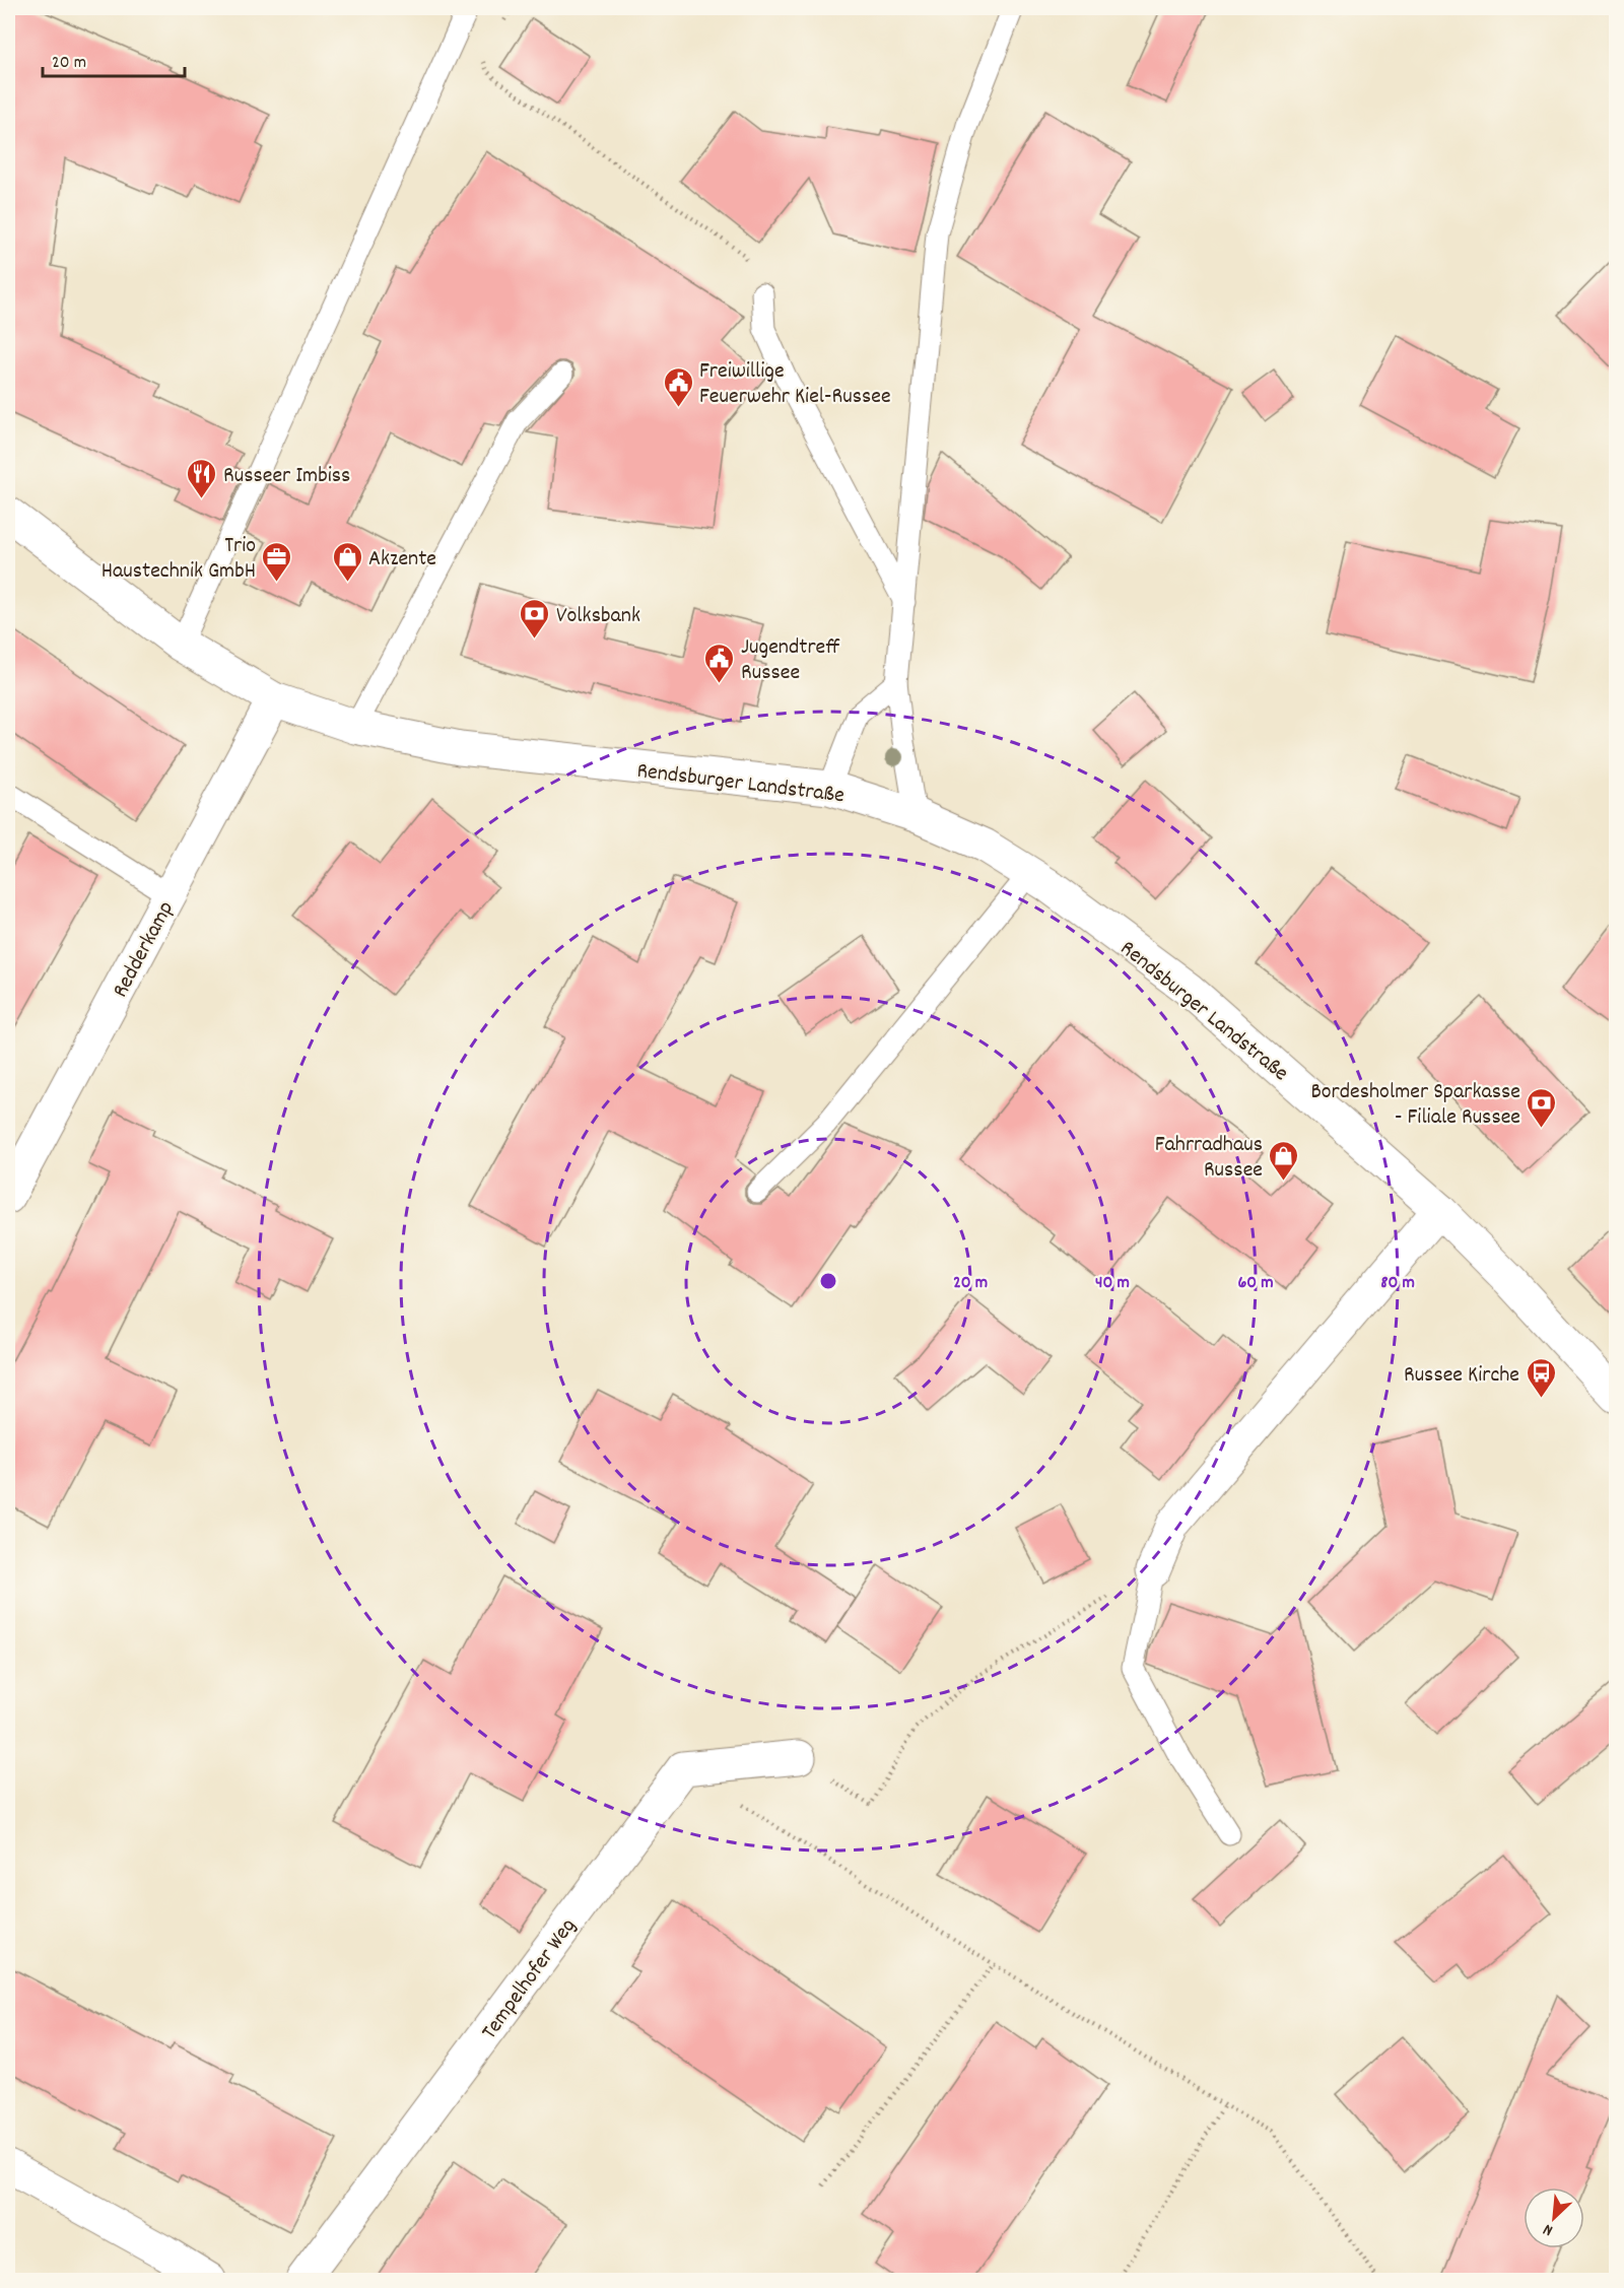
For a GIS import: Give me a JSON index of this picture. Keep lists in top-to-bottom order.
{
  "streets": {
    "street": ["Rendsburger Landstraße", "Redderkamp", "Tempelhofer Weg"]
  },
  "crossings": [
    ["Rendsburger Landstraße", "Redderkamp"]
  ],
  "places": {
    "public building": ["Freiwillige Feuerwehr Kiel-Russee", "Jugendtreff Russee"],
    "restaurant": ["Russeer Imbiss"],
    "office": ["Trio Haustechnik GmbH"],
    "shop": ["Akzente", "Fahrradhaus Russee"],
    "bank": ["Volksbank", "Bordesholmer Sparkasse - Filiale Russee"],
    "bus stop": ["Russee Kirche"]
  },
  "scale_bar": "20 m",
  "north": "bottom left",
  "rings": [
    "20 m",
    "40 m",
    "60 m",
    "80 m"
  ]
}
